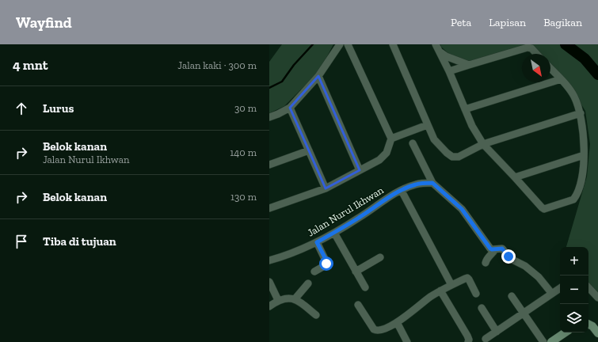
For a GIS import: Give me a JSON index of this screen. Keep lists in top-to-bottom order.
{
  "streets": {
    "street": ["Jalan Nurul Ikhwan"]
  },
  "north": "bottom right",
  "page": {
    "header": "Wayfind",
    "nav": ["Peta", "Lapisan", "Bagikan"],
    "heading": ["4 mnt", "Jalan kaki · 300 m"],
    "list": [
      ["Lurus", "30 m"],
      ["Belok kanan", "Jalan Nurul Ikhwan", "140 m"],
      ["Belok kanan", "130 m"],
      "Tiba di tujuan"
    ],
    "map_buttons": ["+", "−"]
  }
}
